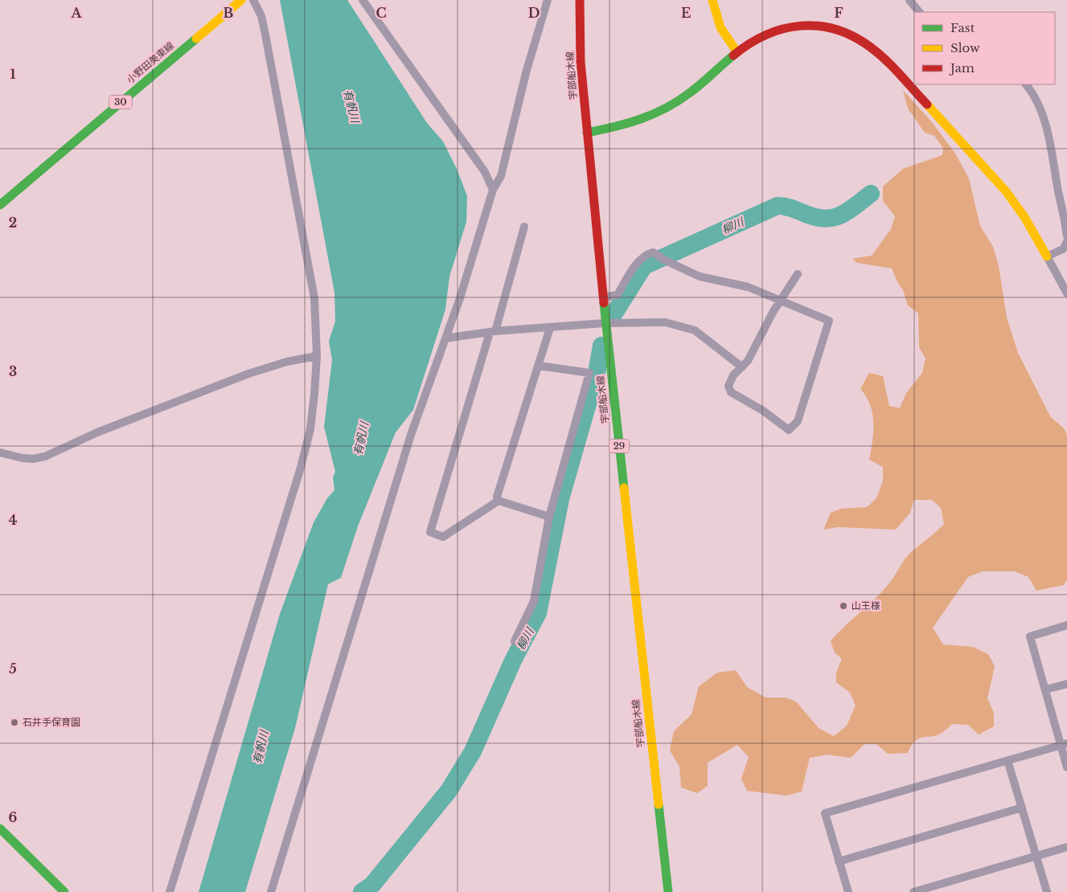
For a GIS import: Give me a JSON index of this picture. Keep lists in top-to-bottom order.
{
  "streets": {
    "main road": [
      "小野田美東線",
      "宇部船木線",
      "30",
      "29"
    ]
  },
  "water": ["有帆川", "柳川"],
  "places": ["山王様", "石井手保育園"],
  "legend": ["Fast", "Slow", "Jam"],
  "grid": {
    "columns": [
      "A",
      "B",
      "C",
      "D",
      "E",
      "F"
    ],
    "rows": [
      "1",
      "2",
      "3",
      "4",
      "5",
      "6"
    ]
  }
}
